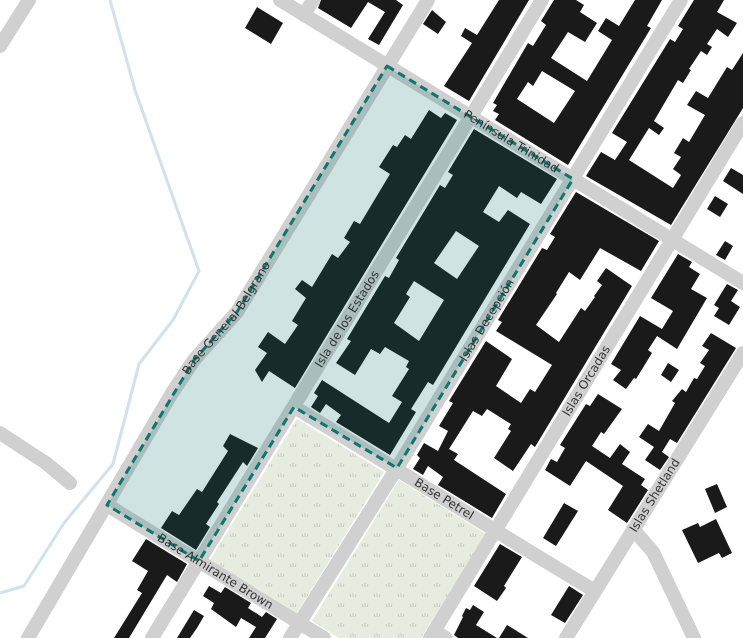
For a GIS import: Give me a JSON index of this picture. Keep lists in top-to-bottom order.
{
  "streets": {
    "street": [
      "Península Trinidad",
      "Base General Belgrano",
      "Isla de los Estados",
      "Islas Decepción",
      "Islas Orcadas",
      "Islas Shetland",
      "Base Petrel",
      "Base Almirante Brown"
    ]
  },
  "crossings": [
    ["Península Trinidad", "Base General Belgrano"],
    ["Península Trinidad", "Isla de los Estados"],
    ["Península Trinidad", "Islas Decepción"],
    ["Península Trinidad", "Islas Orcadas"],
    ["Base General Belgrano", "Base Almirante Brown"],
    ["Isla de los Estados", "Base Petrel"],
    ["Isla de los Estados", "Base Almirante Brown"],
    ["Islas Decepción", "Base Petrel"],
    ["Islas Decepción", "Base Almirante Brown"],
    ["Islas Orcadas", "Base Petrel"],
    ["Islas Shetland", "Base Petrel"]
  ]
}
